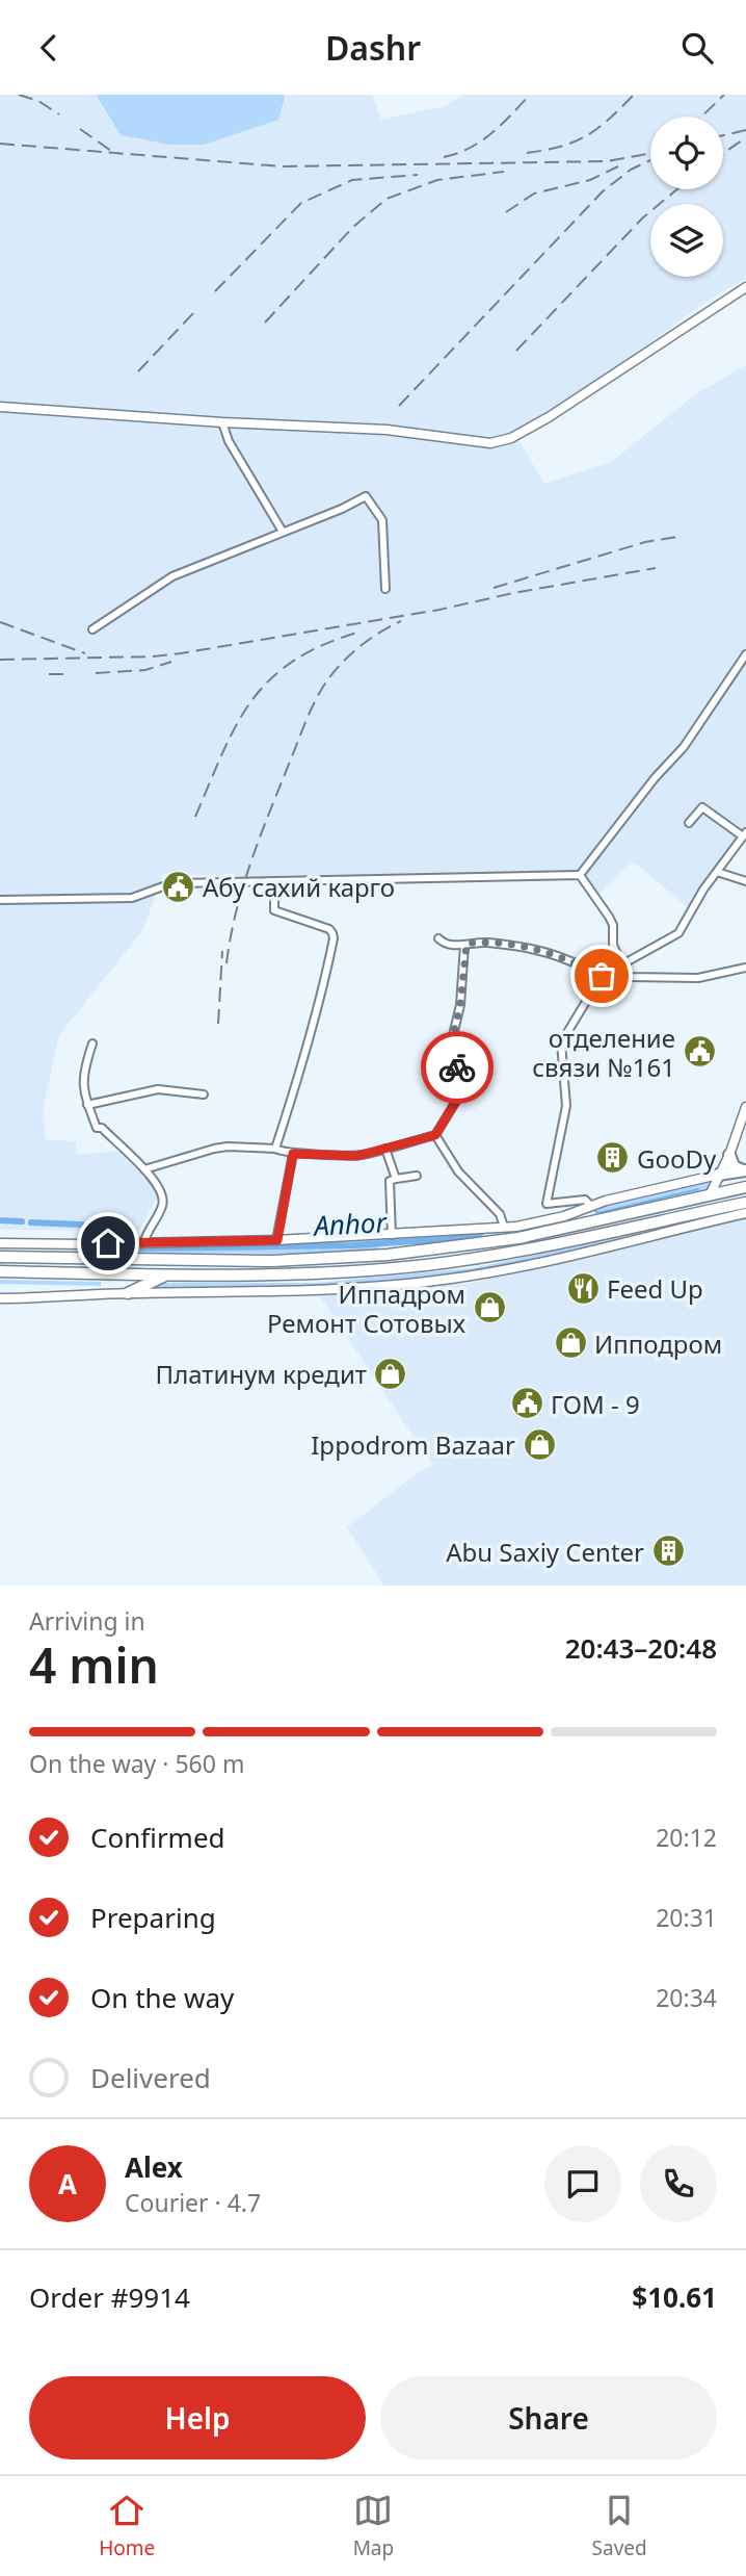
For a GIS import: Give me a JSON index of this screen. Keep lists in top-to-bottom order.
{
  "water": ["Anhor"],
  "places": {
    "public building": ["Абу сахий карго", "отделение связи №161", "ГОМ - 9"],
    "building": ["GooDy", "Abu Saxiy Center"],
    "restaurant": ["Feed Up"],
    "shop": [
      "Иппадром Ремонт Сотовых",
      "Ипподром",
      "Платинум кредит",
      "Ippodrom Bazaar"
    ]
  },
  "page": {
    "header": "Dashr",
    "heading": ["4 min", "Arriving in", "20:43–20:48"],
    "panel": [
      "Alex",
      "Courier · 4.7",
      "Order #9914",
      "$10.61"
    ],
    "bar": "On the way · 560 m",
    "list": [
      ["Confirmed", "20:12"],
      ["Preparing", "20:31"],
      ["On the way", "20:34"],
      "Delivered"
    ],
    "round": "A",
    "buttons": ["Help", "Share"],
    "tabs": ["Home", "Map", "Saved"]
  }
}
